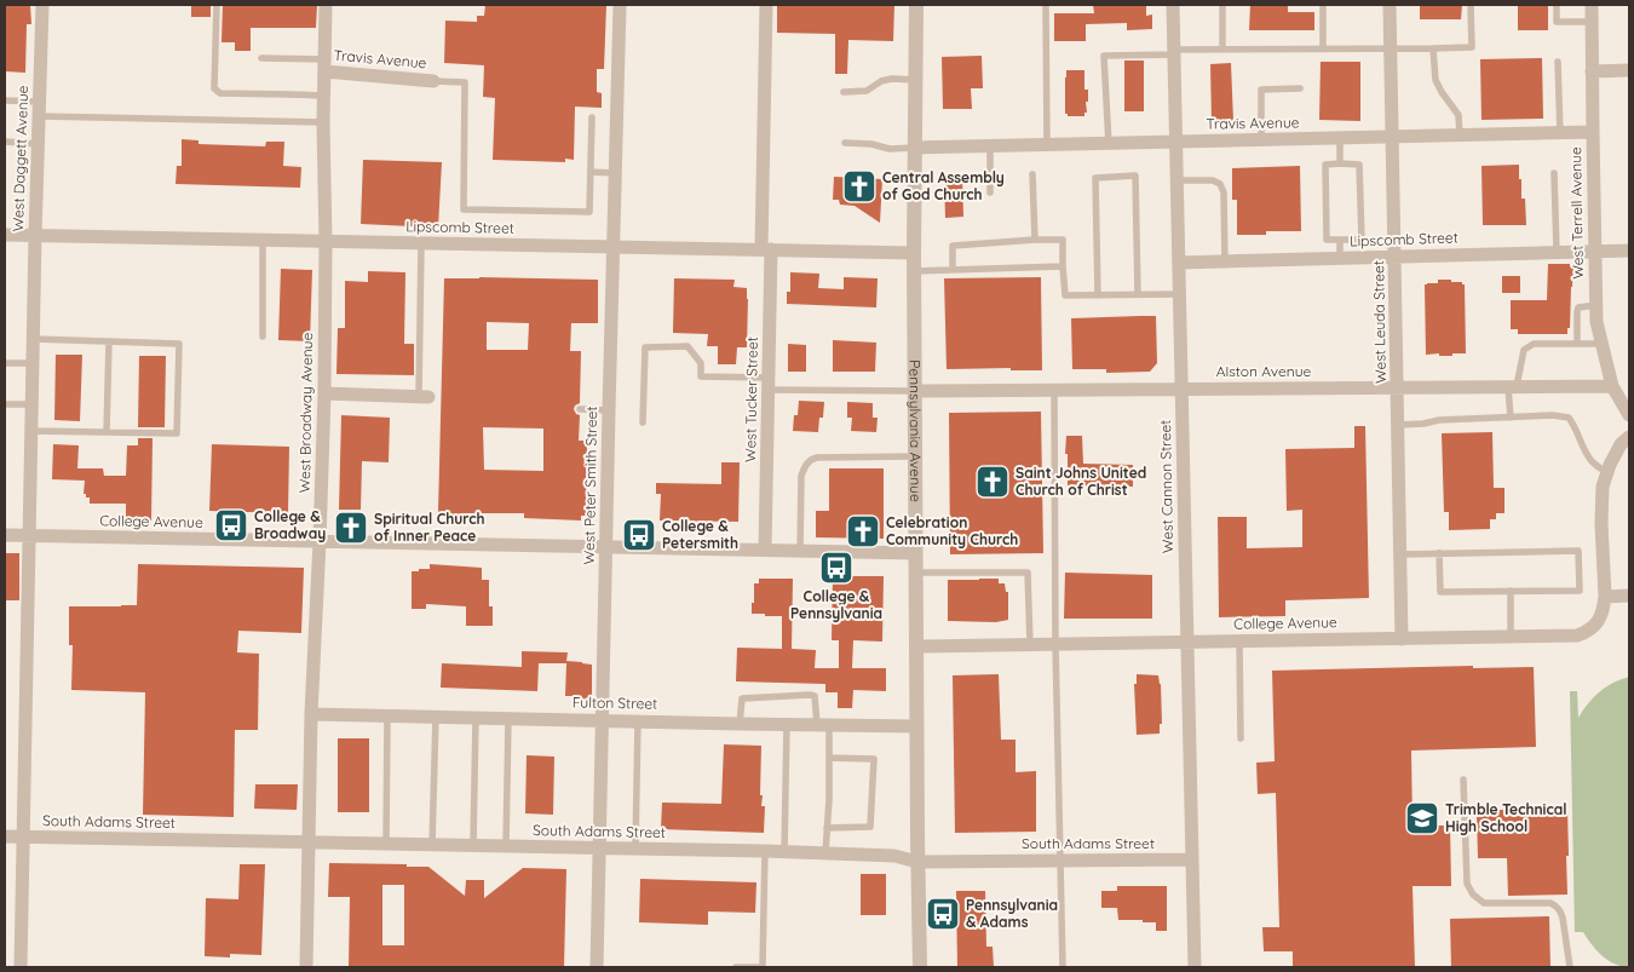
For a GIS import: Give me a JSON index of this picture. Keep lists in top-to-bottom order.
{
  "streets": {
    "street": [
      "Travis Avenue",
      "West Daggett Avenue",
      "West Terrell Avenue",
      "Lipscomb Street",
      "West Leuda Street",
      "Alston Avenue",
      "West Tucker Street",
      "West Broadway Avenue",
      "Pennsylvania Avenue",
      "West Peter Smith Street",
      "West Cannon Street",
      "College Avenue",
      "Fulton Street",
      "South Adams Street"
    ]
  },
  "crossings": [
    ["Travis Avenue", "West Terrell Avenue"],
    ["Travis Avenue", "West Leuda Street"],
    ["Travis Avenue", "West Broadway Avenue"],
    ["Travis Avenue", "Pennsylvania Avenue"],
    ["Travis Avenue", "West Cannon Street"],
    ["West Daggett Avenue", "Lipscomb Street"],
    ["West Daggett Avenue", "College Avenue"],
    ["West Daggett Avenue", "South Adams Street"],
    ["West Terrell Avenue", "Lipscomb Street"],
    ["West Terrell Avenue", "Alston Avenue"],
    ["Lipscomb Street", "West Leuda Street"],
    ["Lipscomb Street", "West Tucker Street"],
    ["Lipscomb Street", "West Broadway Avenue"],
    ["Lipscomb Street", "Pennsylvania Avenue"],
    ["Lipscomb Street", "West Peter Smith Street"],
    ["Lipscomb Street", "West Cannon Street"],
    ["West Leuda Street", "Alston Avenue"],
    ["West Leuda Street", "College Avenue"],
    ["Alston Avenue", "Pennsylvania Avenue"],
    ["Alston Avenue", "West Cannon Street"],
    ["West Tucker Street", "College Avenue"],
    ["West Broadway Avenue", "College Avenue"],
    ["West Broadway Avenue", "Fulton Street"],
    ["West Broadway Avenue", "South Adams Street"],
    ["Pennsylvania Avenue", "College Avenue"],
    ["Pennsylvania Avenue", "Fulton Street"],
    ["Pennsylvania Avenue", "South Adams Street"],
    ["West Peter Smith Street", "College Avenue"],
    ["West Peter Smith Street", "Fulton Street"],
    ["West Peter Smith Street", "South Adams Street"],
    ["West Cannon Street", "College Avenue"],
    ["West Cannon Street", "South Adams Street"]
  ],
  "places": {
    "church": [
      "Central Assembly of God Church",
      "Saint Johns United Church of Christ",
      "Spiritual Church of Inner Peace",
      "Celebration Community Church"
    ],
    "bus stop": [
      "College & Broadway",
      "College & Petersmith",
      "College & Pennsylvania",
      "Pennsylvania & Adams"
    ],
    "school or university": ["Trimble Technical High School"]
  }
}
